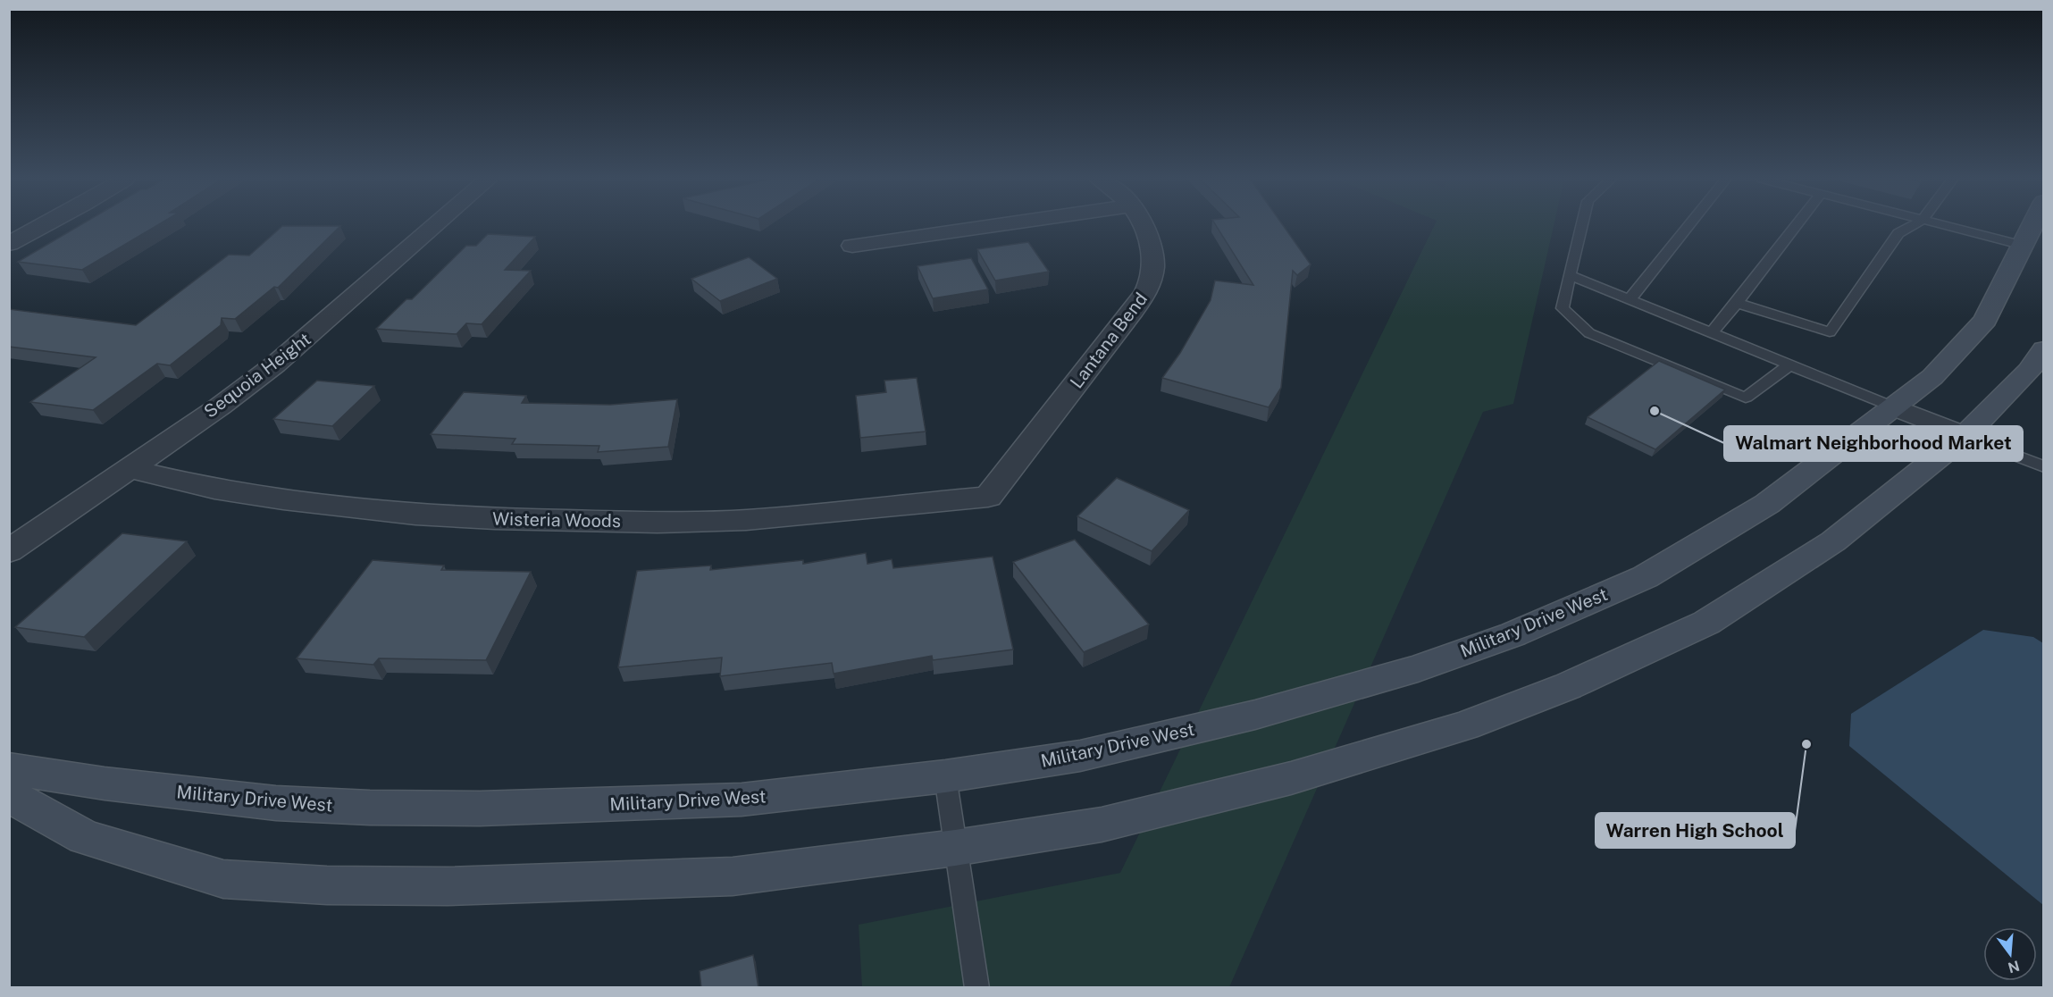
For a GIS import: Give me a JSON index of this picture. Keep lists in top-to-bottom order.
{
  "streets": {
    "main road": ["Military Drive West"],
    "street": ["Lantana Bend", "Sequoia Height", "Wisteria Woods"]
  },
  "crossings": [
    ["Lantana Bend", "Wisteria Woods"],
    ["Sequoia Height", "Wisteria Woods"]
  ],
  "places": ["Walmart Neighborhood Market", "Warren High School"],
  "north": "bottom"
}
